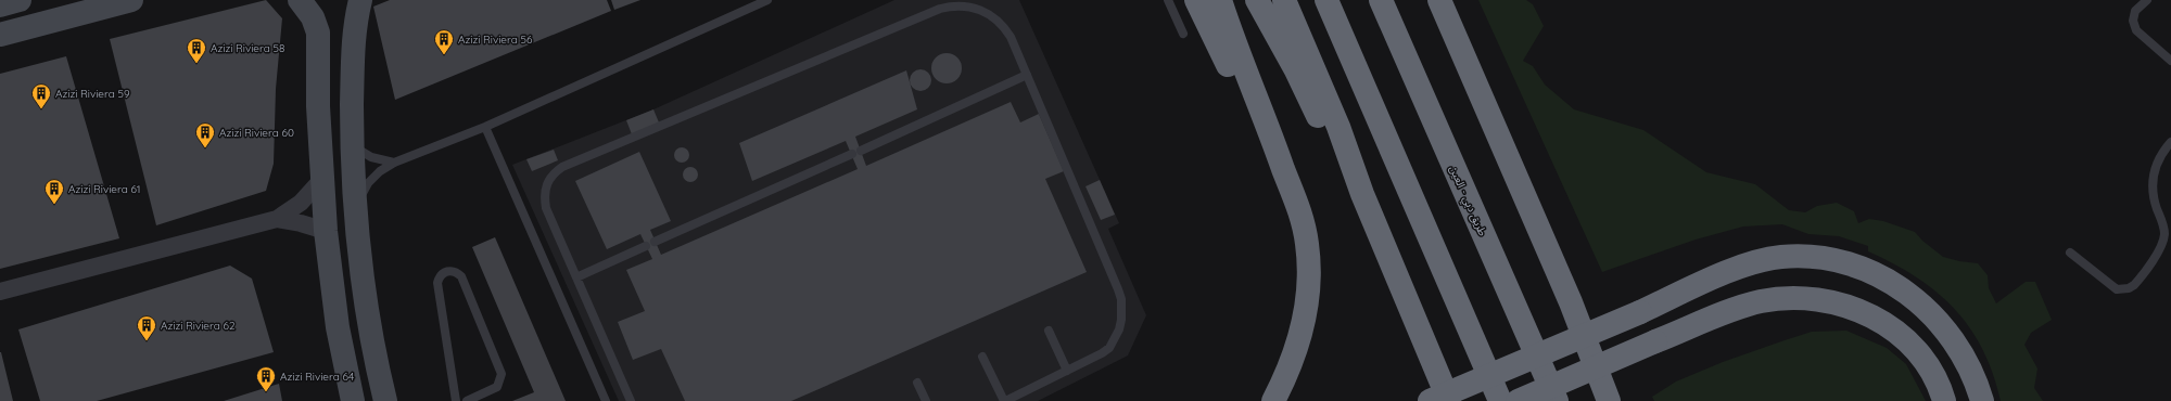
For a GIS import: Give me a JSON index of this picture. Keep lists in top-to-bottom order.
{
  "streets": {
    "highway": ["طريق دبي - العين"]
  },
  "places": {
    "building": [
      "Azizi Riviera 56",
      "Azizi Riviera 58",
      "Azizi Riviera 59",
      "Azizi Riviera 60",
      "Azizi Riviera 61",
      "Azizi Riviera 62",
      "Azizi Riviera 64"
    ]
  }
}
